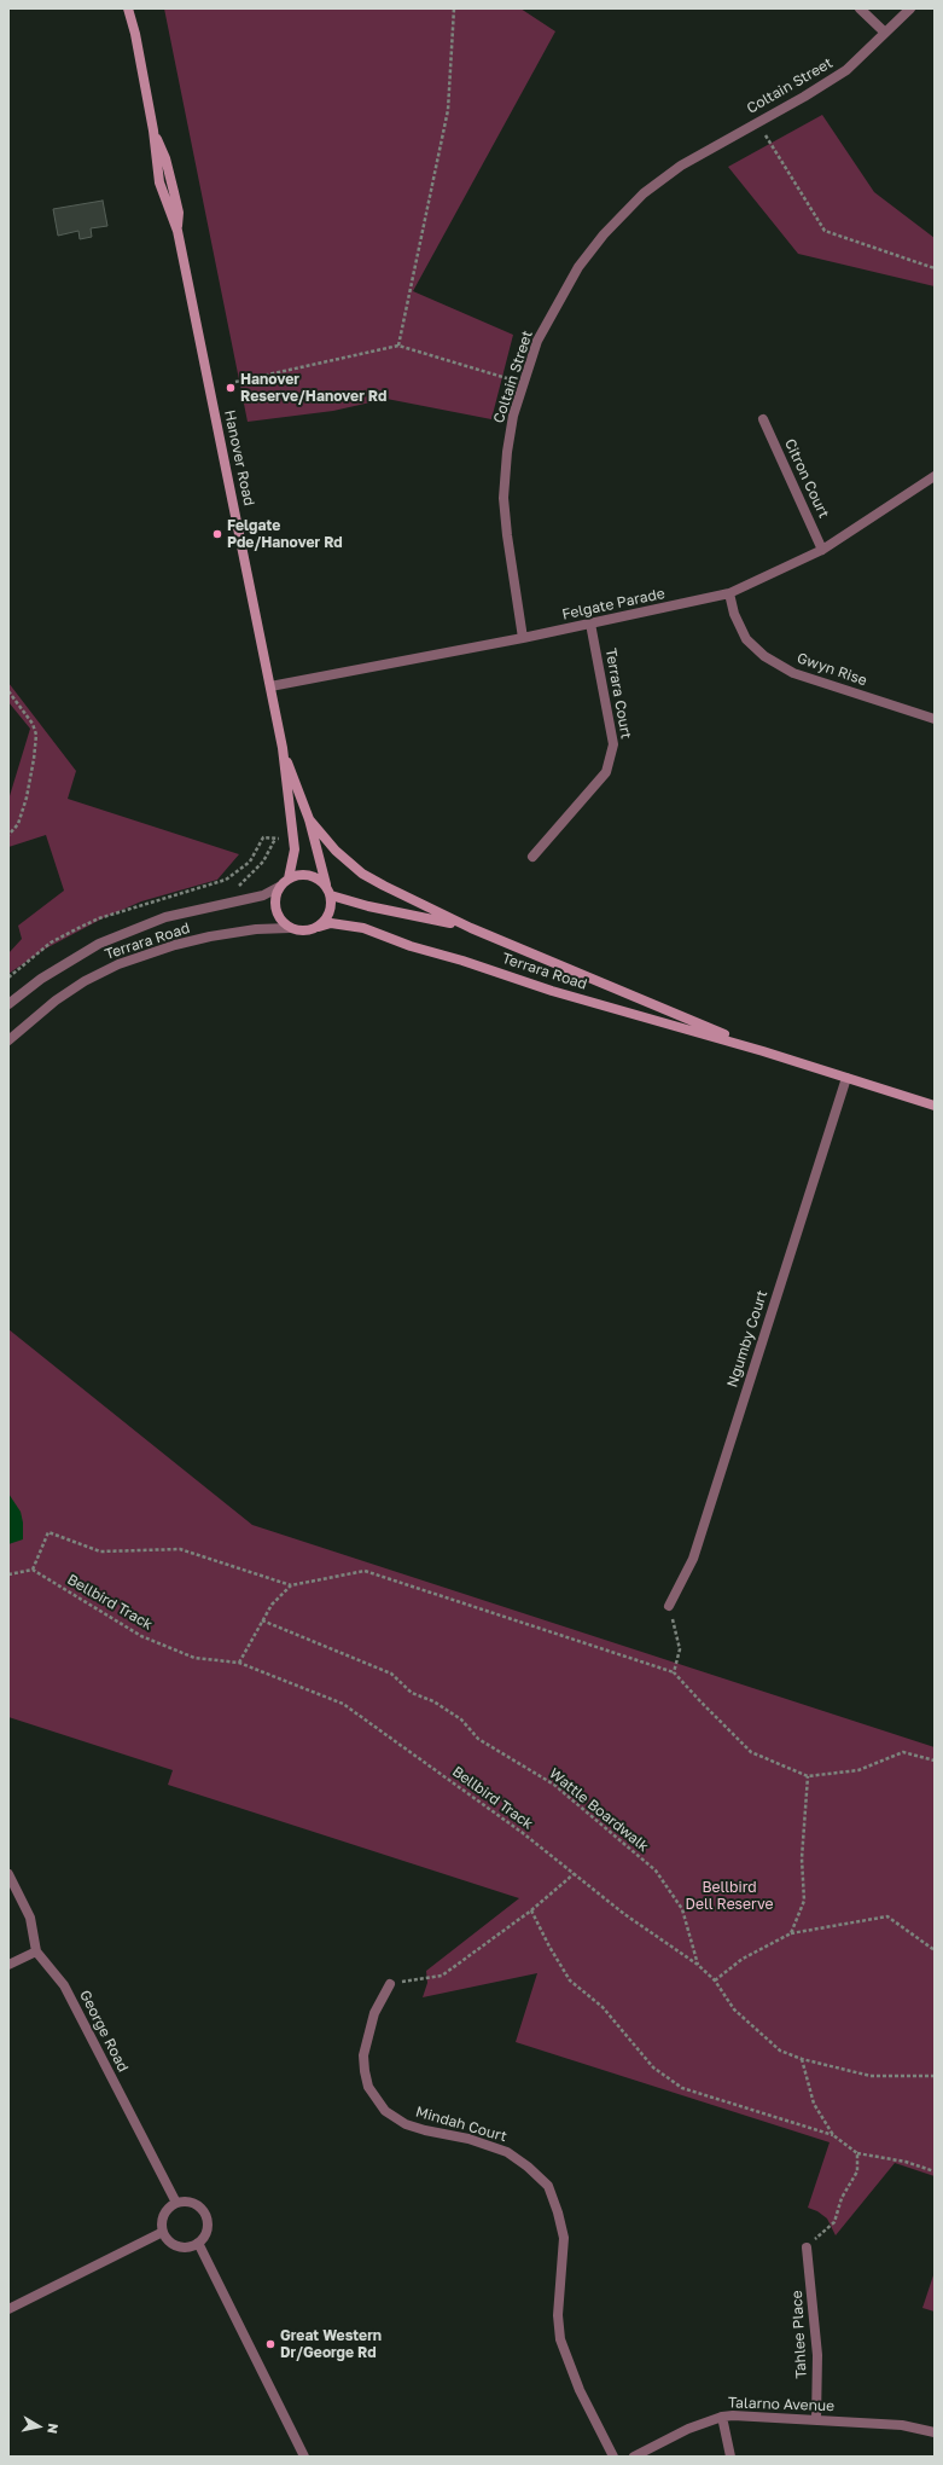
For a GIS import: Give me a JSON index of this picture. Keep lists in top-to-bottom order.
{
  "streets": {
    "main road": ["Hanover Road", "Terrara Road"],
    "street": [
      "Coltain Street",
      "Citron Court",
      "Felgate Parade",
      "Gwyn Rise",
      "Terrara Court",
      "Ngumby Court",
      "George Road",
      "Mindah Court",
      "Tahlee Place",
      "Talarno Avenue"
    ],
    "path": ["Bellbird Track", "Wattle Boardwalk"]
  },
  "crossings": [
    ["Coltain Street", "Felgate Parade"],
    ["Hanover Road", "Felgate Parade"],
    ["Hanover Road", "Terrara Road"],
    ["Citron Court", "Felgate Parade"],
    ["Felgate Parade", "Gwyn Rise"],
    ["Felgate Parade", "Terrara Court"],
    ["Terrara Road", "Ngumby Court"],
    ["Bellbird Track", "Wattle Boardwalk"],
    ["Tahlee Place", "Talarno Avenue"]
  ],
  "parks": ["Bellbird Dell Reserve"],
  "places": ["Hanover Reserve/Hanover Rd", "Felgate Pde/Hanover Rd", "Great Western Dr/George Rd"],
  "north": "right"
}
